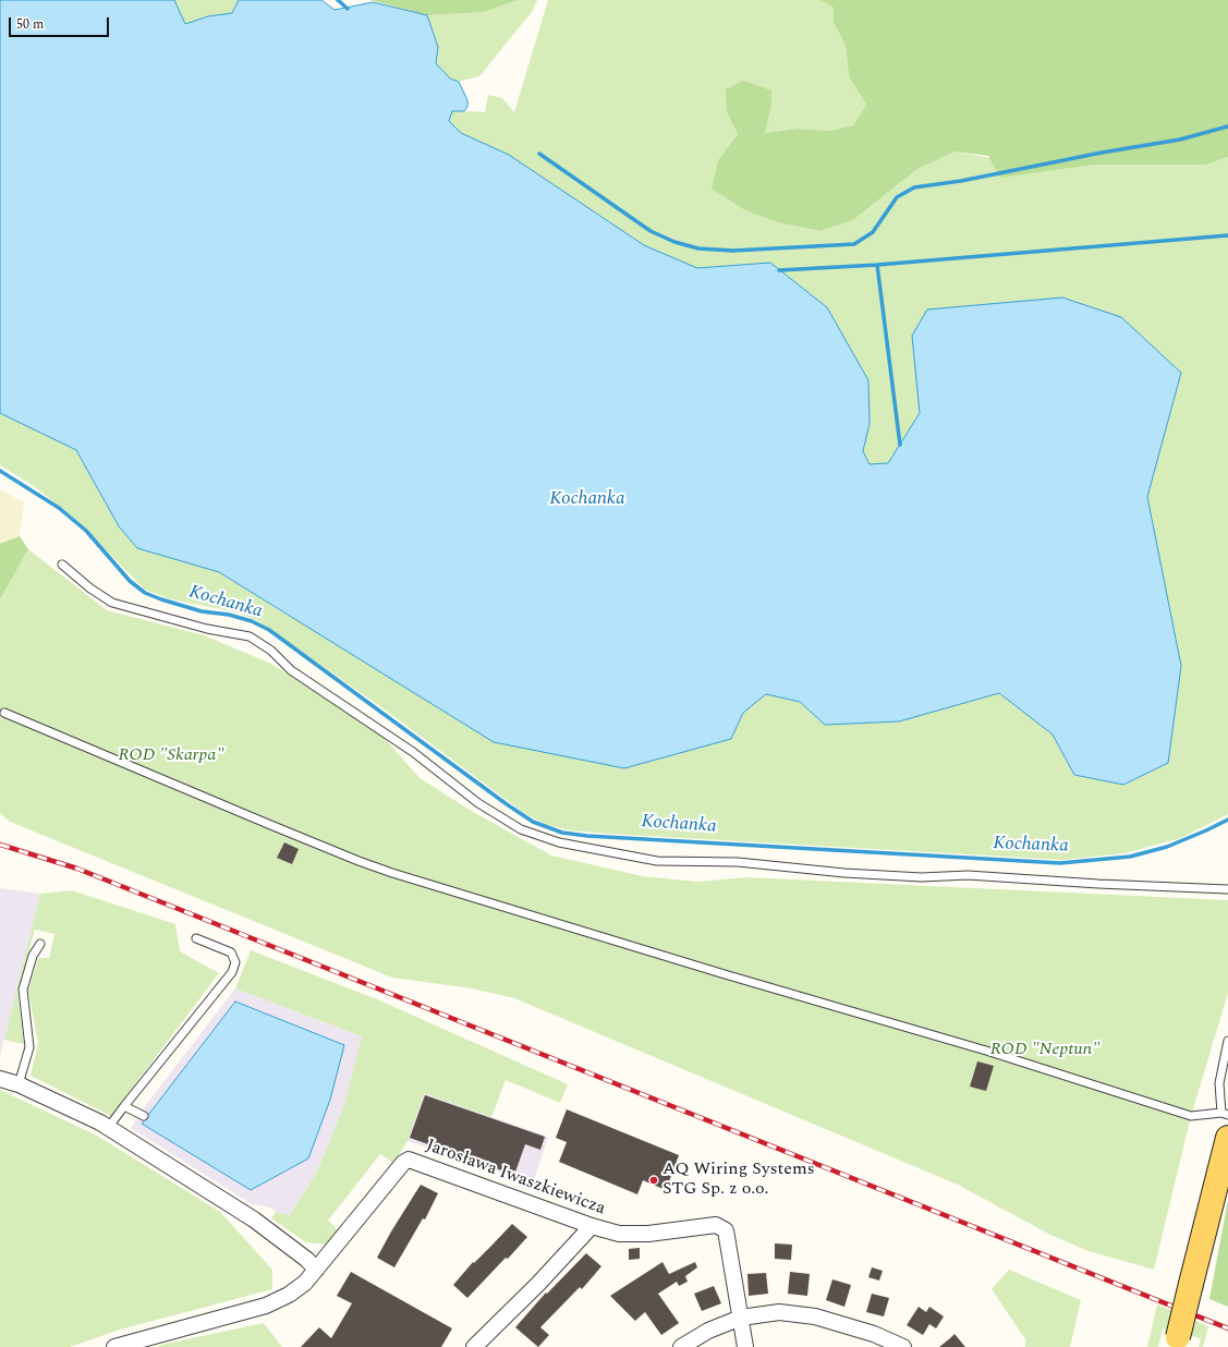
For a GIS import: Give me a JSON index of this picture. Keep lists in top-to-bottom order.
{
  "streets": {
    "street": ["Jarosława Iwaszkiewicza"]
  },
  "water": ["Kochanka"],
  "parks": ["ROD \"Skarpa\"", "ROD \"Neptun\""],
  "places": ["AQ Wiring Systems STG Sp. z o.o."],
  "scale_bar": "50 m"
}
